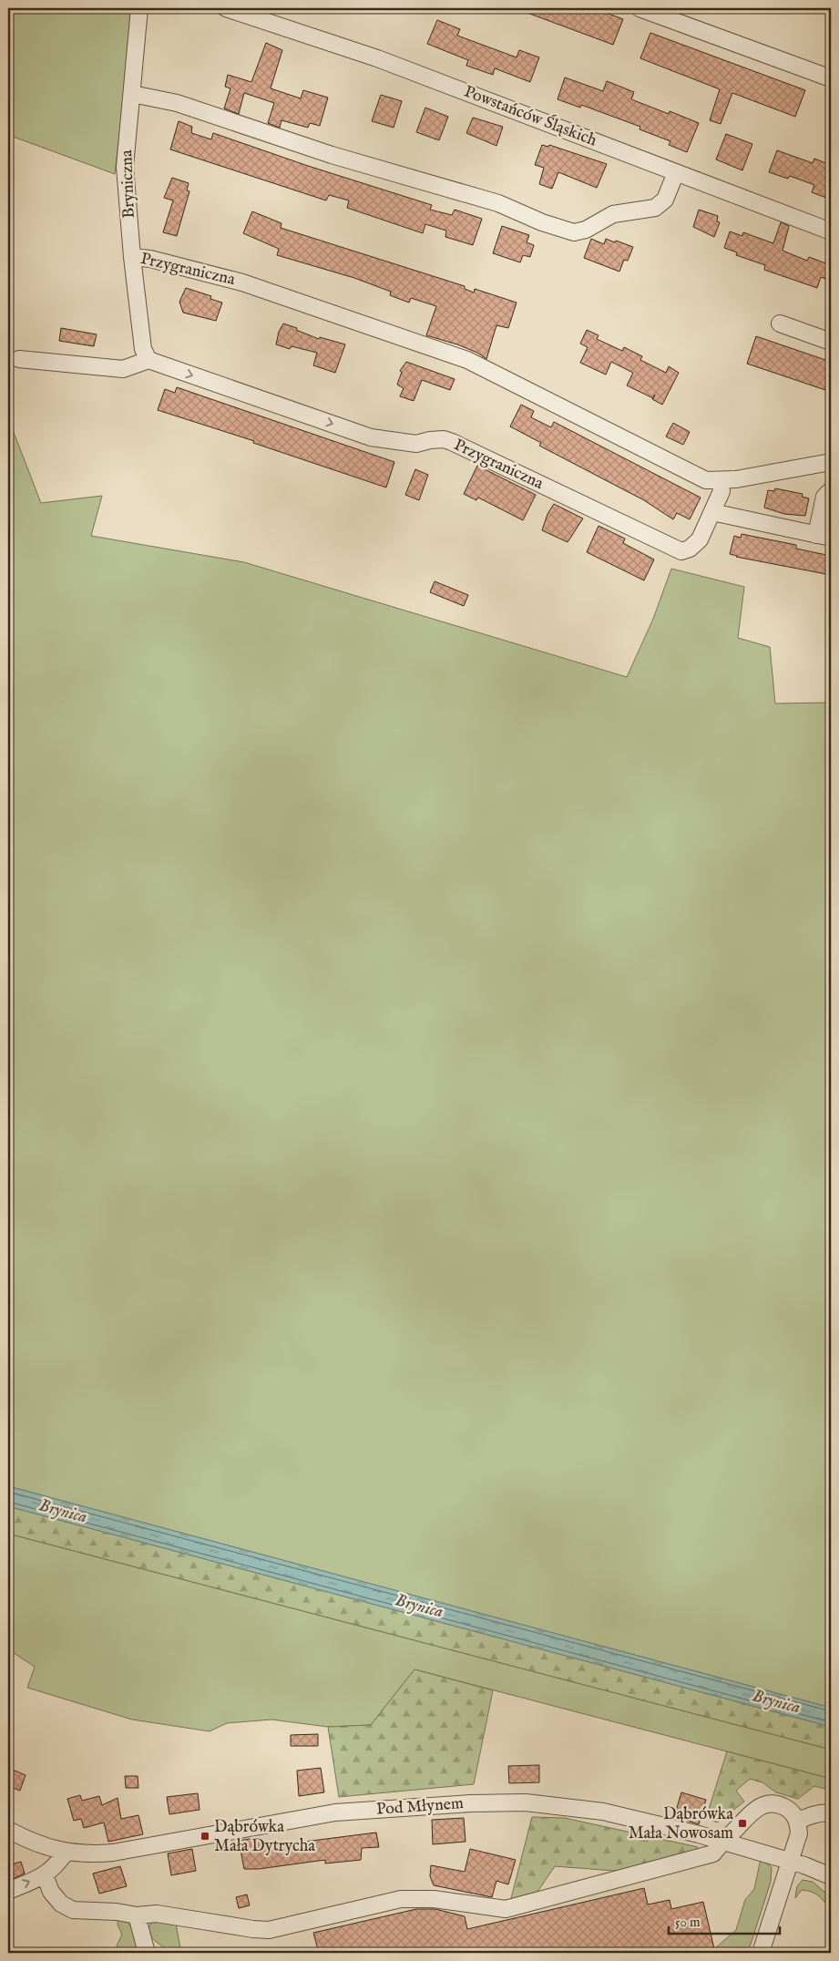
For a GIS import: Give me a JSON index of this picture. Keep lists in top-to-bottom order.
{
  "streets": {
    "street": [
      "Powstańców Śląskich",
      "Bryniczna",
      "Przygraniczna",
      "Pod Młynem"
    ]
  },
  "crossings": [
    ["Bryniczna", "Przygraniczna"]
  ],
  "water": ["Brynica"],
  "places": {
    "transit": ["Dąbrówka Mała Nowosam", "Dąbrówka Mała Dytrycha"]
  },
  "scale_bar": "50 m"
}
